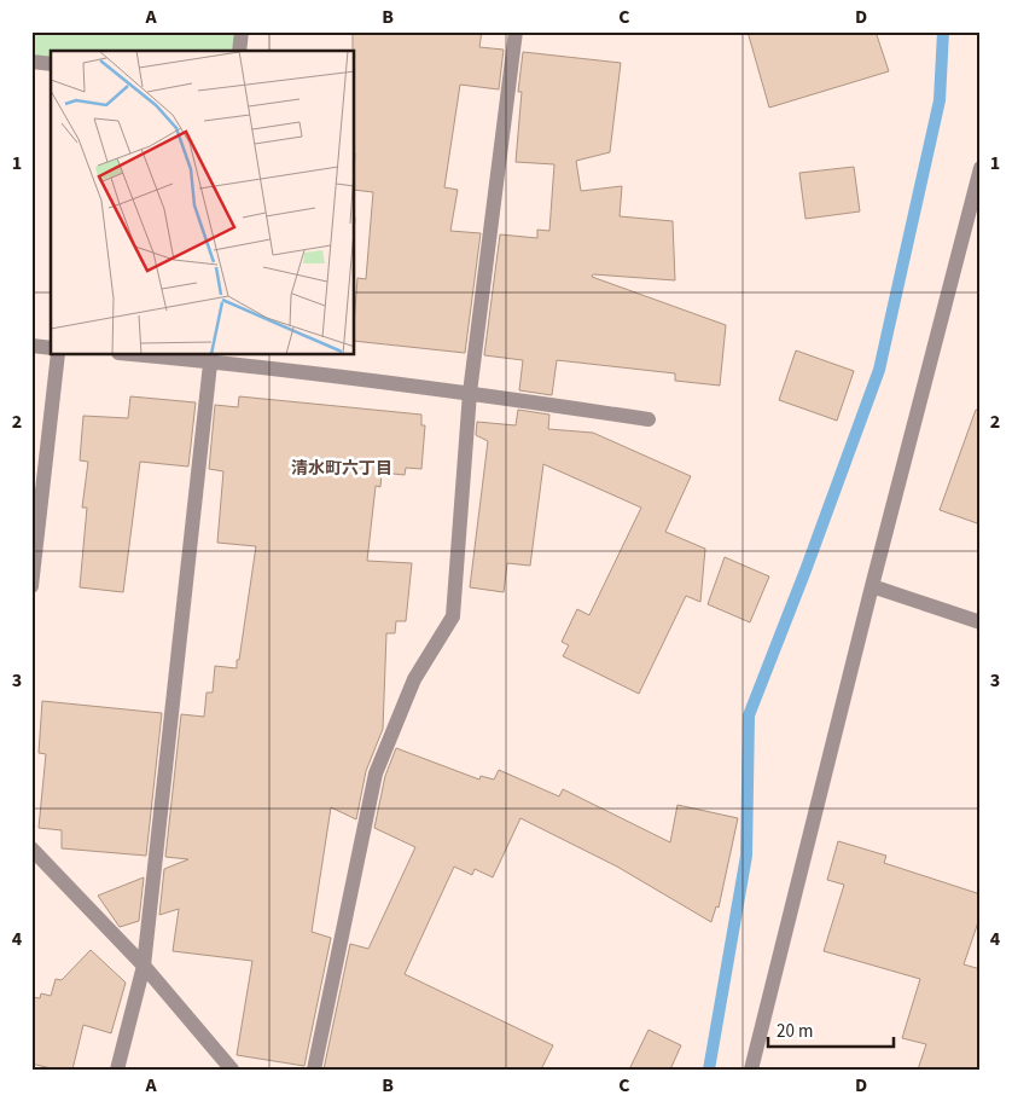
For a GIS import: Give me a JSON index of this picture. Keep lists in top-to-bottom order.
{
  "districts": ["清水町六丁目"],
  "scale_bar": "20 m",
  "grid": {
    "columns": [
      "A",
      "B",
      "C",
      "D"
    ],
    "rows": [
      "1",
      "2",
      "3",
      "4"
    ]
  }
}
